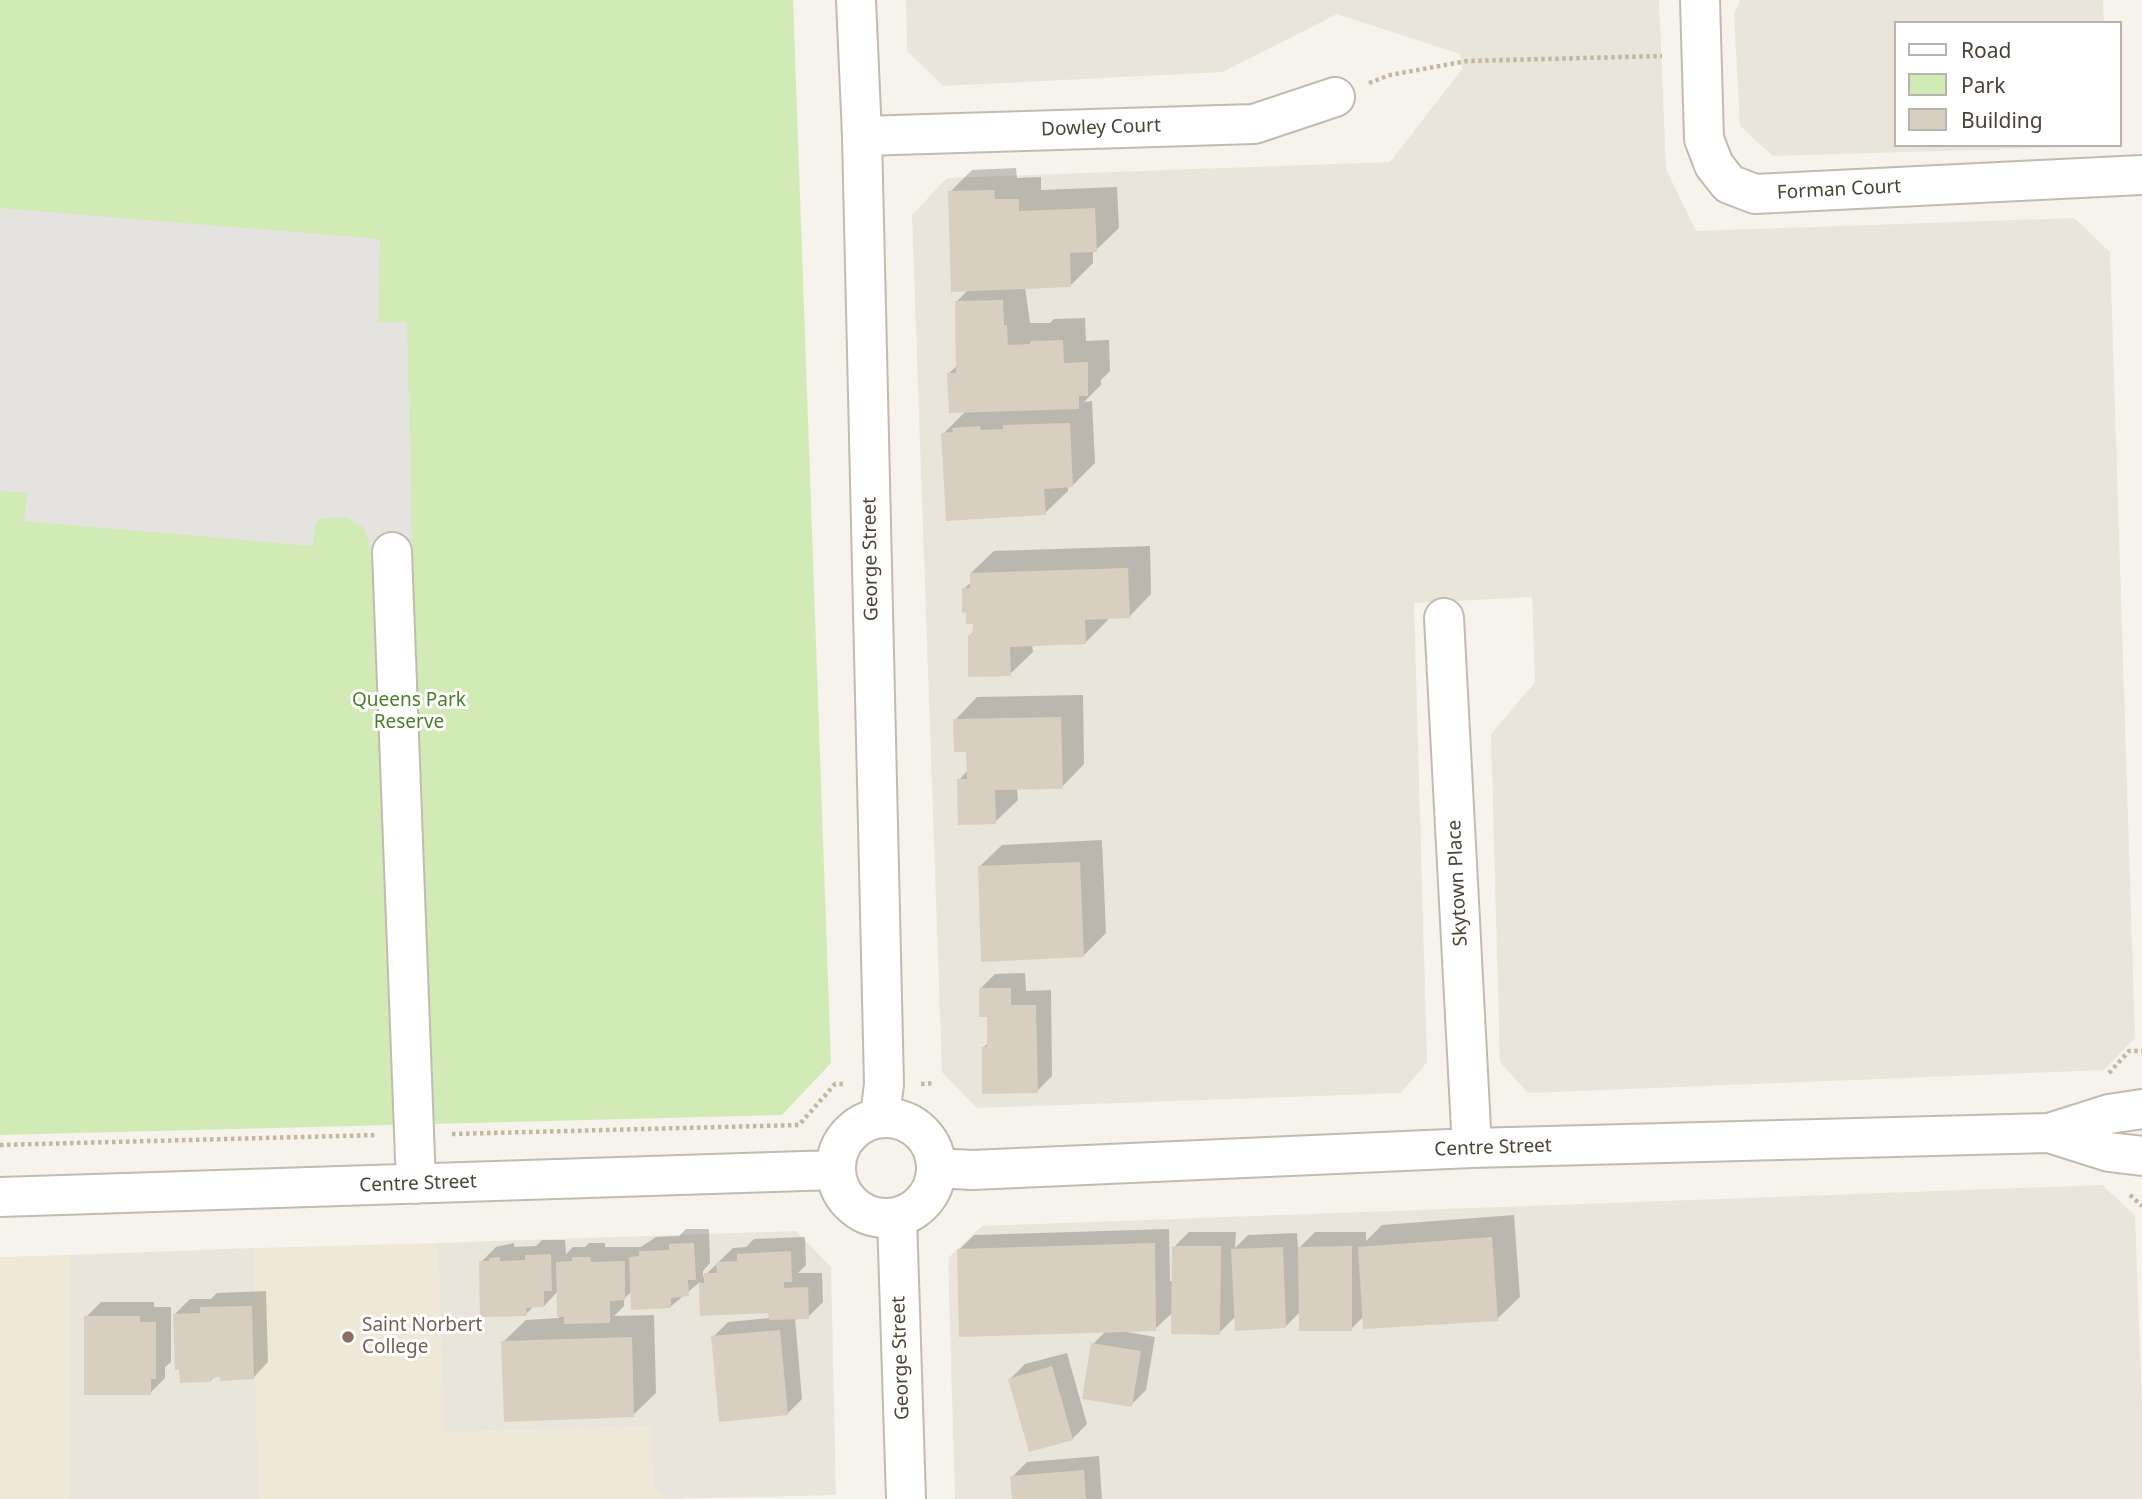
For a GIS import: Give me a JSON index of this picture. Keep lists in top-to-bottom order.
{
  "streets": {
    "street": [
      "Dowley Court",
      "Forman Court",
      "George Street",
      "Skytown Place",
      "Centre Street"
    ]
  },
  "crossings": [
    ["Dowley Court", "George Street"],
    ["George Street", "Centre Street"],
    ["Skytown Place", "Centre Street"]
  ],
  "parks": ["Queens Park Reserve"],
  "places": ["Saint Norbert College"],
  "legend": ["Road", "Park", "Building"]
}
